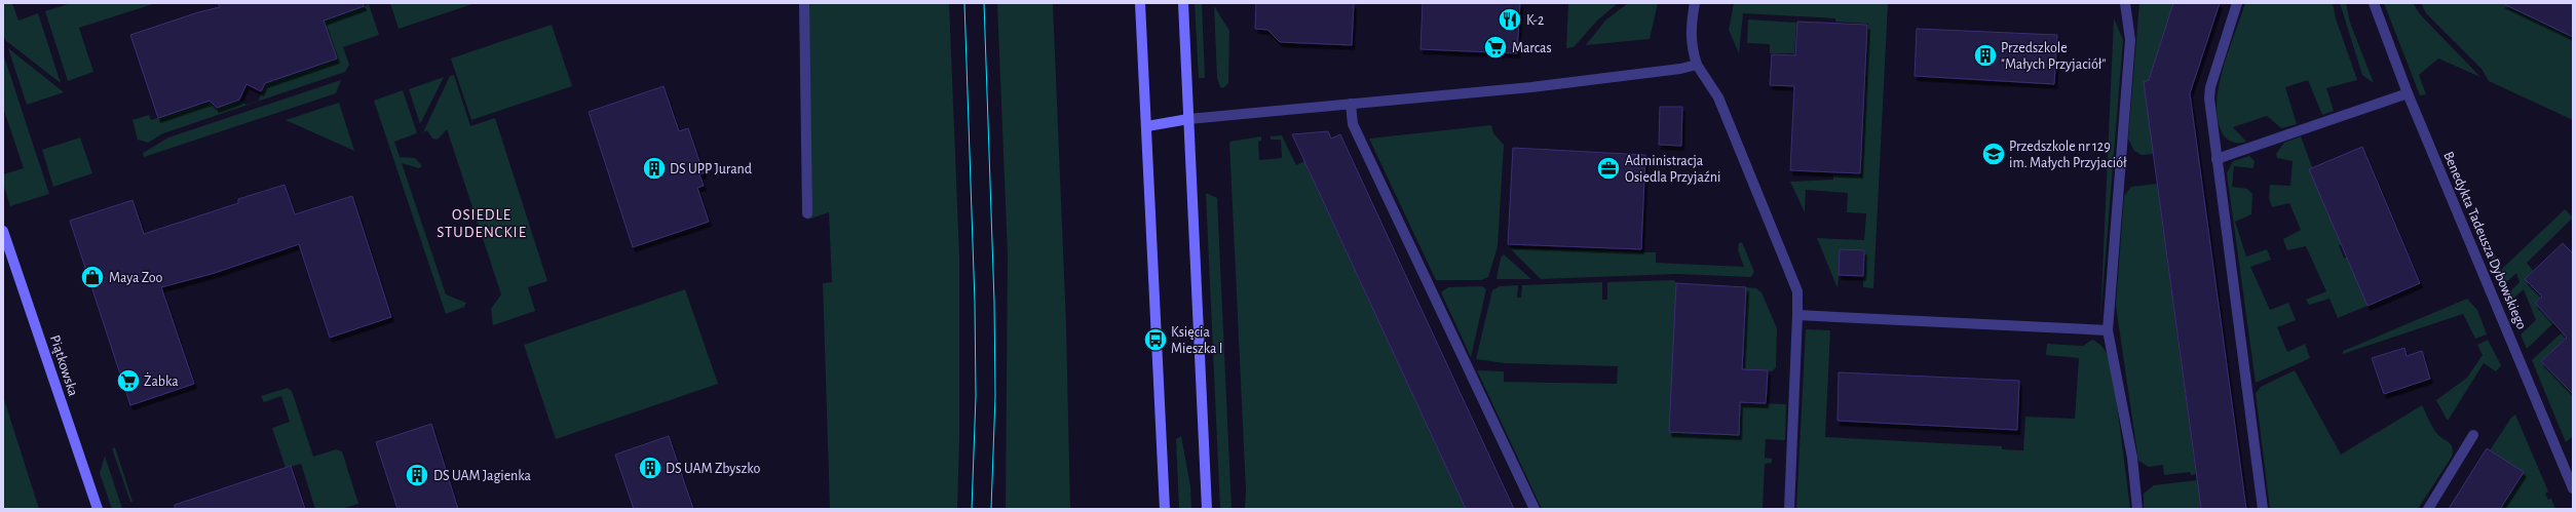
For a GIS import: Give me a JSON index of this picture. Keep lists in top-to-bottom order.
{
  "streets": {
    "street": ["Benedykta Tadeusza Dybowskiego", "Piątkowska"]
  },
  "districts": ["OSIEDLE STUDENCKIE"],
  "places": {
    "restaurant": ["K-2"],
    "supermarket": ["Marcas", "Żabka"],
    "building": [
      "Przedszkole \"Małych Przyjaciół\"",
      "DS UPP Jurand",
      "DS UAM Zbyszko",
      "DS UAM Jagienka"
    ],
    "school or university": ["Przedszkole nr 129 im. Małych Przyjaciół"],
    "office": ["Administracja Osiedla Przyjaźni"],
    "shop": ["Maya Zoo"],
    "bus stop": ["Księcia Mieszka I"]
  }
}
